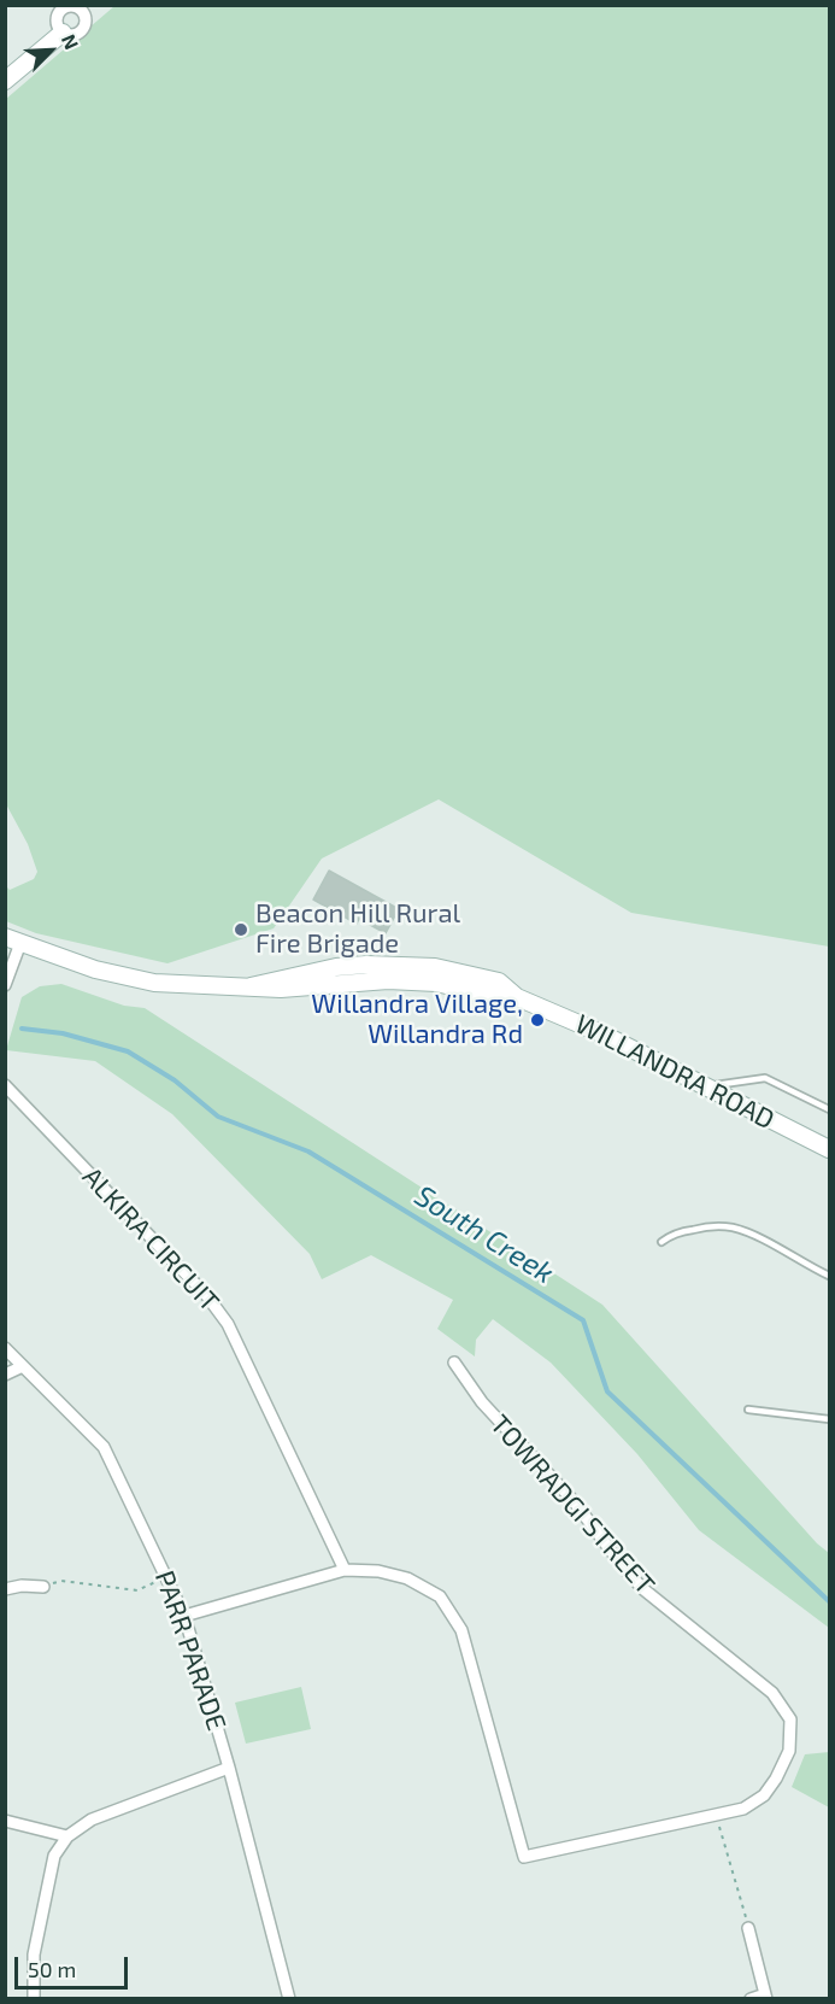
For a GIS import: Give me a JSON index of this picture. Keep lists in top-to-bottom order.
{
  "streets": {
    "main road": ["WILLANDRA ROAD"],
    "street": ["ALKIRA CIRCUIT", "TOWRADGI STREET", "PARR PARADE"]
  },
  "crossings": [
    ["ALKIRA CIRCUIT", "TOWRADGI STREET"],
    ["TOWRADGI STREET", "PARR PARADE"]
  ],
  "water": ["South Creek"],
  "places": ["Beacon Hill Rural Fire Brigade", "Willandra Village, Willandra Rd"],
  "scale_bar": "50 m",
  "north": "top right"
}
